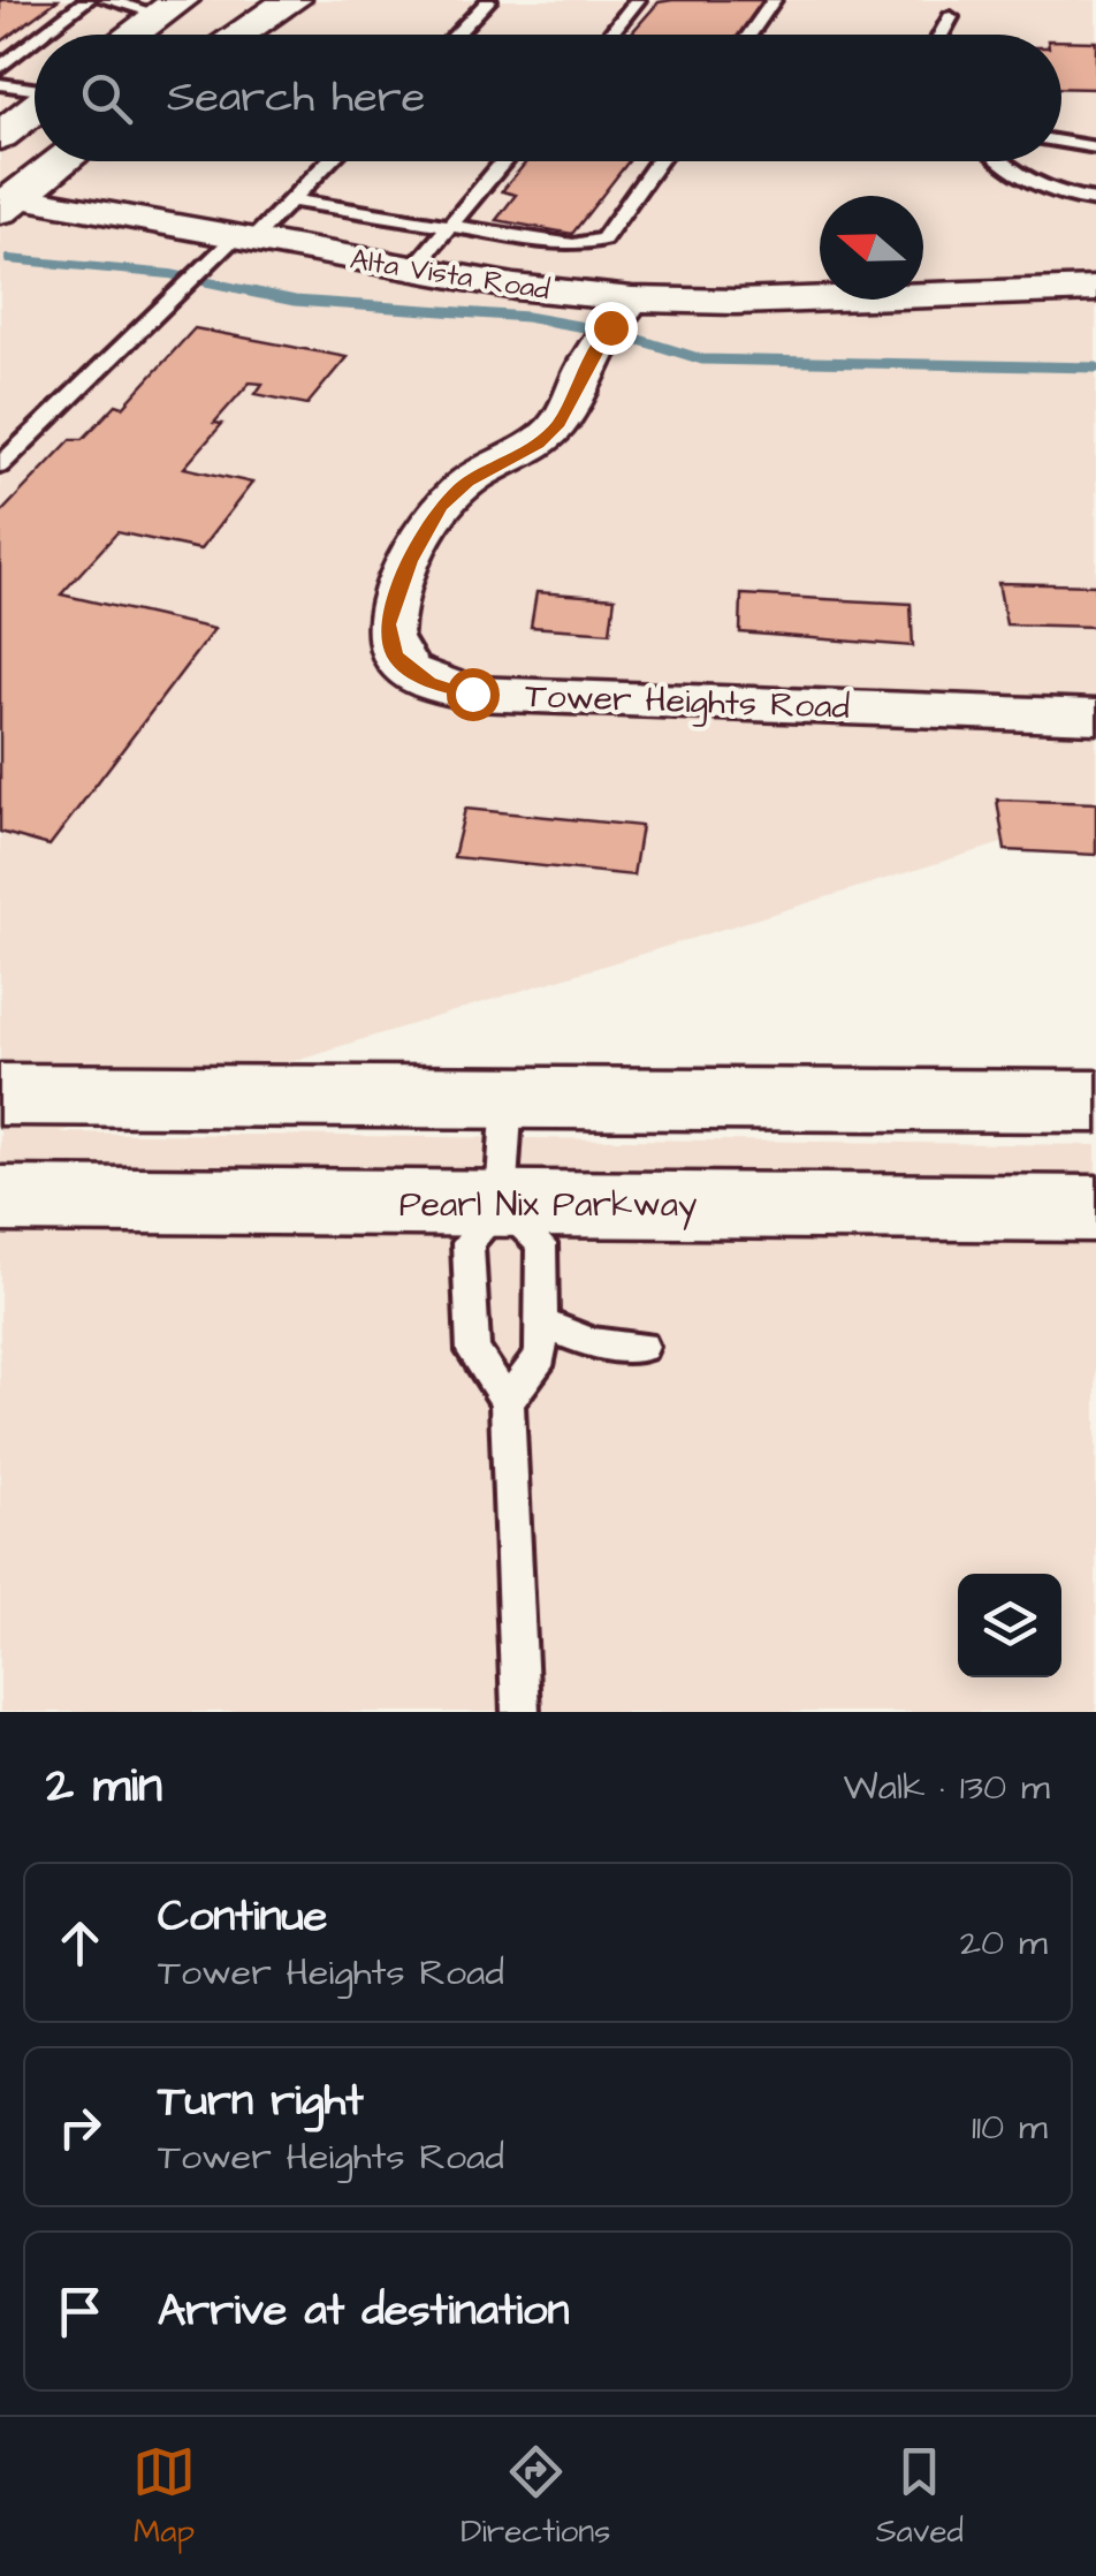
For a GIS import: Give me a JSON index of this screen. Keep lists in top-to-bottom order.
{
  "streets": {
    "main road": ["Pearl Nix Parkway"],
    "street": ["Alta Vista Road", "Tower Heights Road"]
  },
  "crossings": [
    ["Alta Vista Road", "Tower Heights Road"]
  ],
  "north": "left",
  "page": {
    "search": "Search here",
    "heading": ["2 min", "Walk · 130 m"],
    "list": [
      ["Continue", "Tower Heights Road", "20 m"],
      ["Turn right", "Tower Heights Road", "110 m"],
      "Arrive at destination"
    ],
    "nav": ["Map", "Directions", "Saved"]
  }
}
